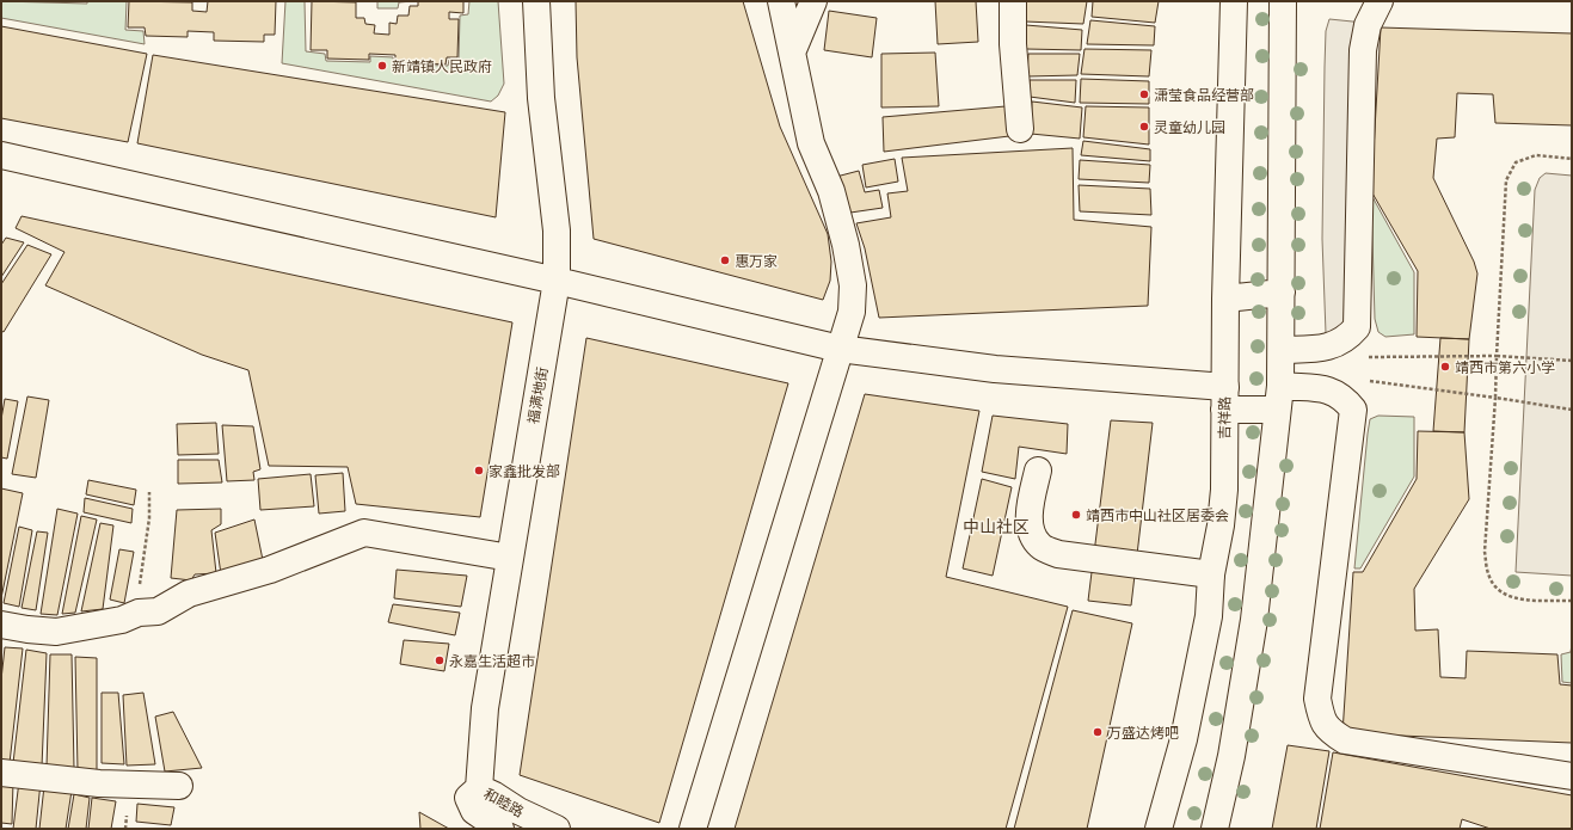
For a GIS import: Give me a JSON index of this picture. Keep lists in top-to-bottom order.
{
  "streets": {
    "street": ["福满地街", "吉祥路", "和睦路"]
  },
  "crossings": [
    ["福满地街", "和睦路"]
  ],
  "districts": ["中山社区"],
  "places": [
    "新靖镇人民政府",
    "潇莹食品经营部",
    "灵童幼儿园",
    "惠万家",
    "靖西市第六小学",
    "家鑫批发部",
    "靖西市中山社区居委会",
    "永嘉生活超市",
    "万盛达烤吧"
  ]
}
